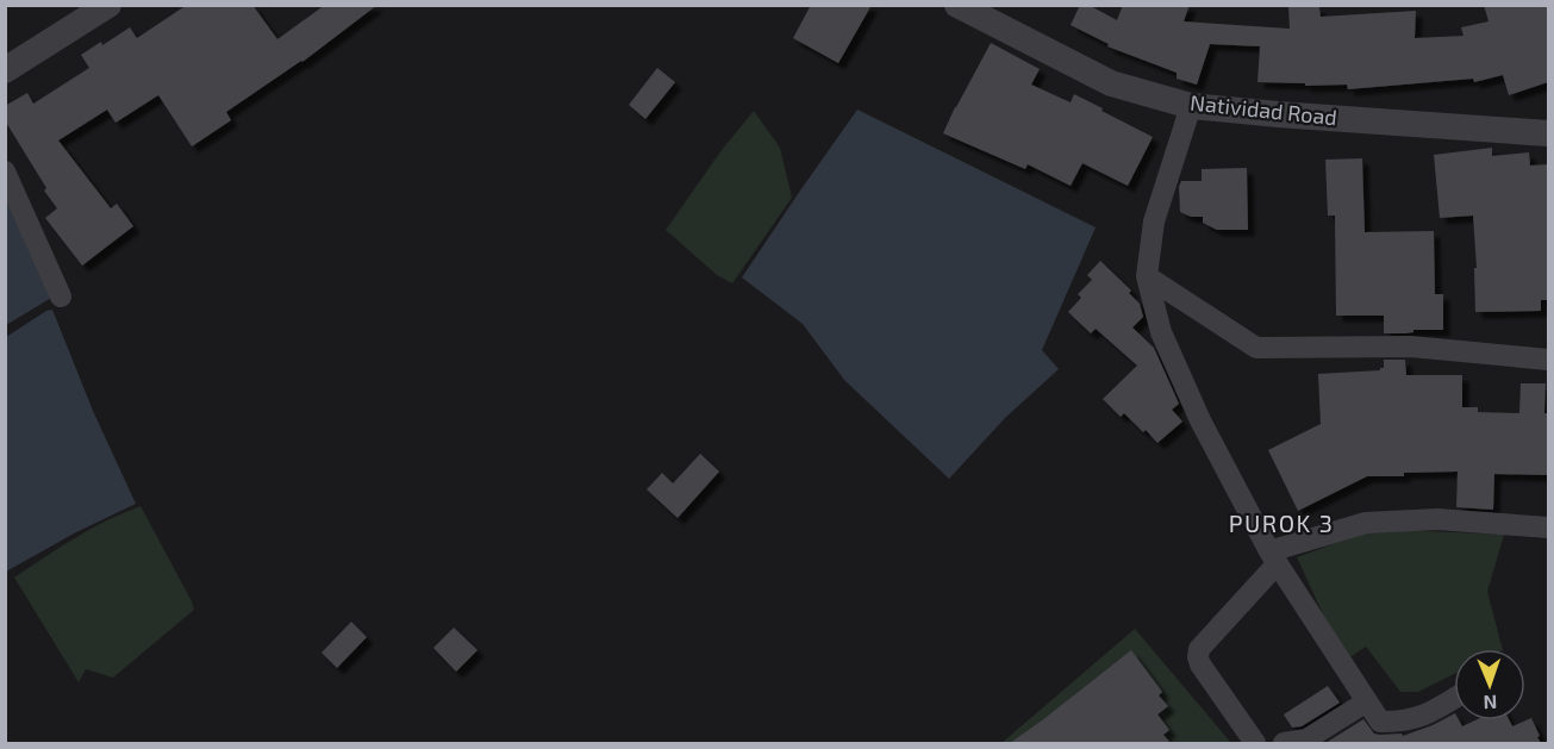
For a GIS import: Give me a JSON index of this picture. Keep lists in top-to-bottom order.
{
  "streets": {
    "street": ["Natividad Road"]
  },
  "districts": ["PUROK 3"],
  "north": "bottom"
}
